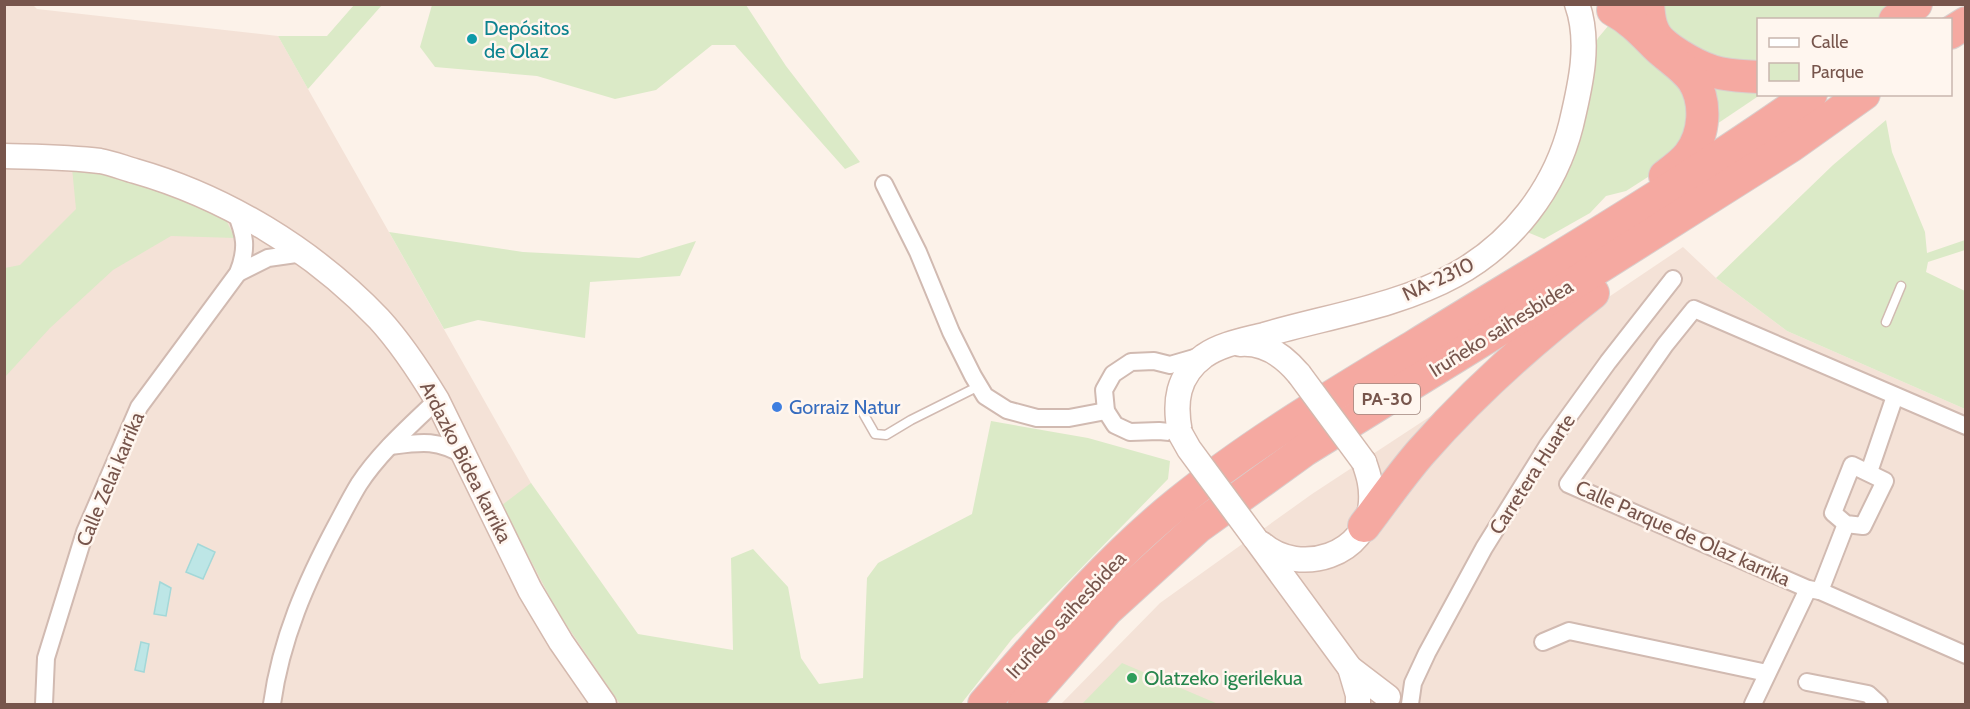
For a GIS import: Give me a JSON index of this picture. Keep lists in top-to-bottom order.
{
  "streets": {
    "highway": ["Iruñeko saihesbidea", "PA-30"],
    "street": [
      "NA-2310",
      "Ardazko Bidea karrika",
      "Carretera Huarte",
      "Calle Zelai karrika",
      "Calle Parque de Olaz karrika"
    ]
  },
  "crossings": [
    ["Ardazko Bidea karrika", "Calle Zelai karrika"]
  ],
  "places": ["Depósitos de Olaz", "Gorraiz Natur", "Olatzeko igerilekua"],
  "legend": ["Calle", "Parque"]
}
